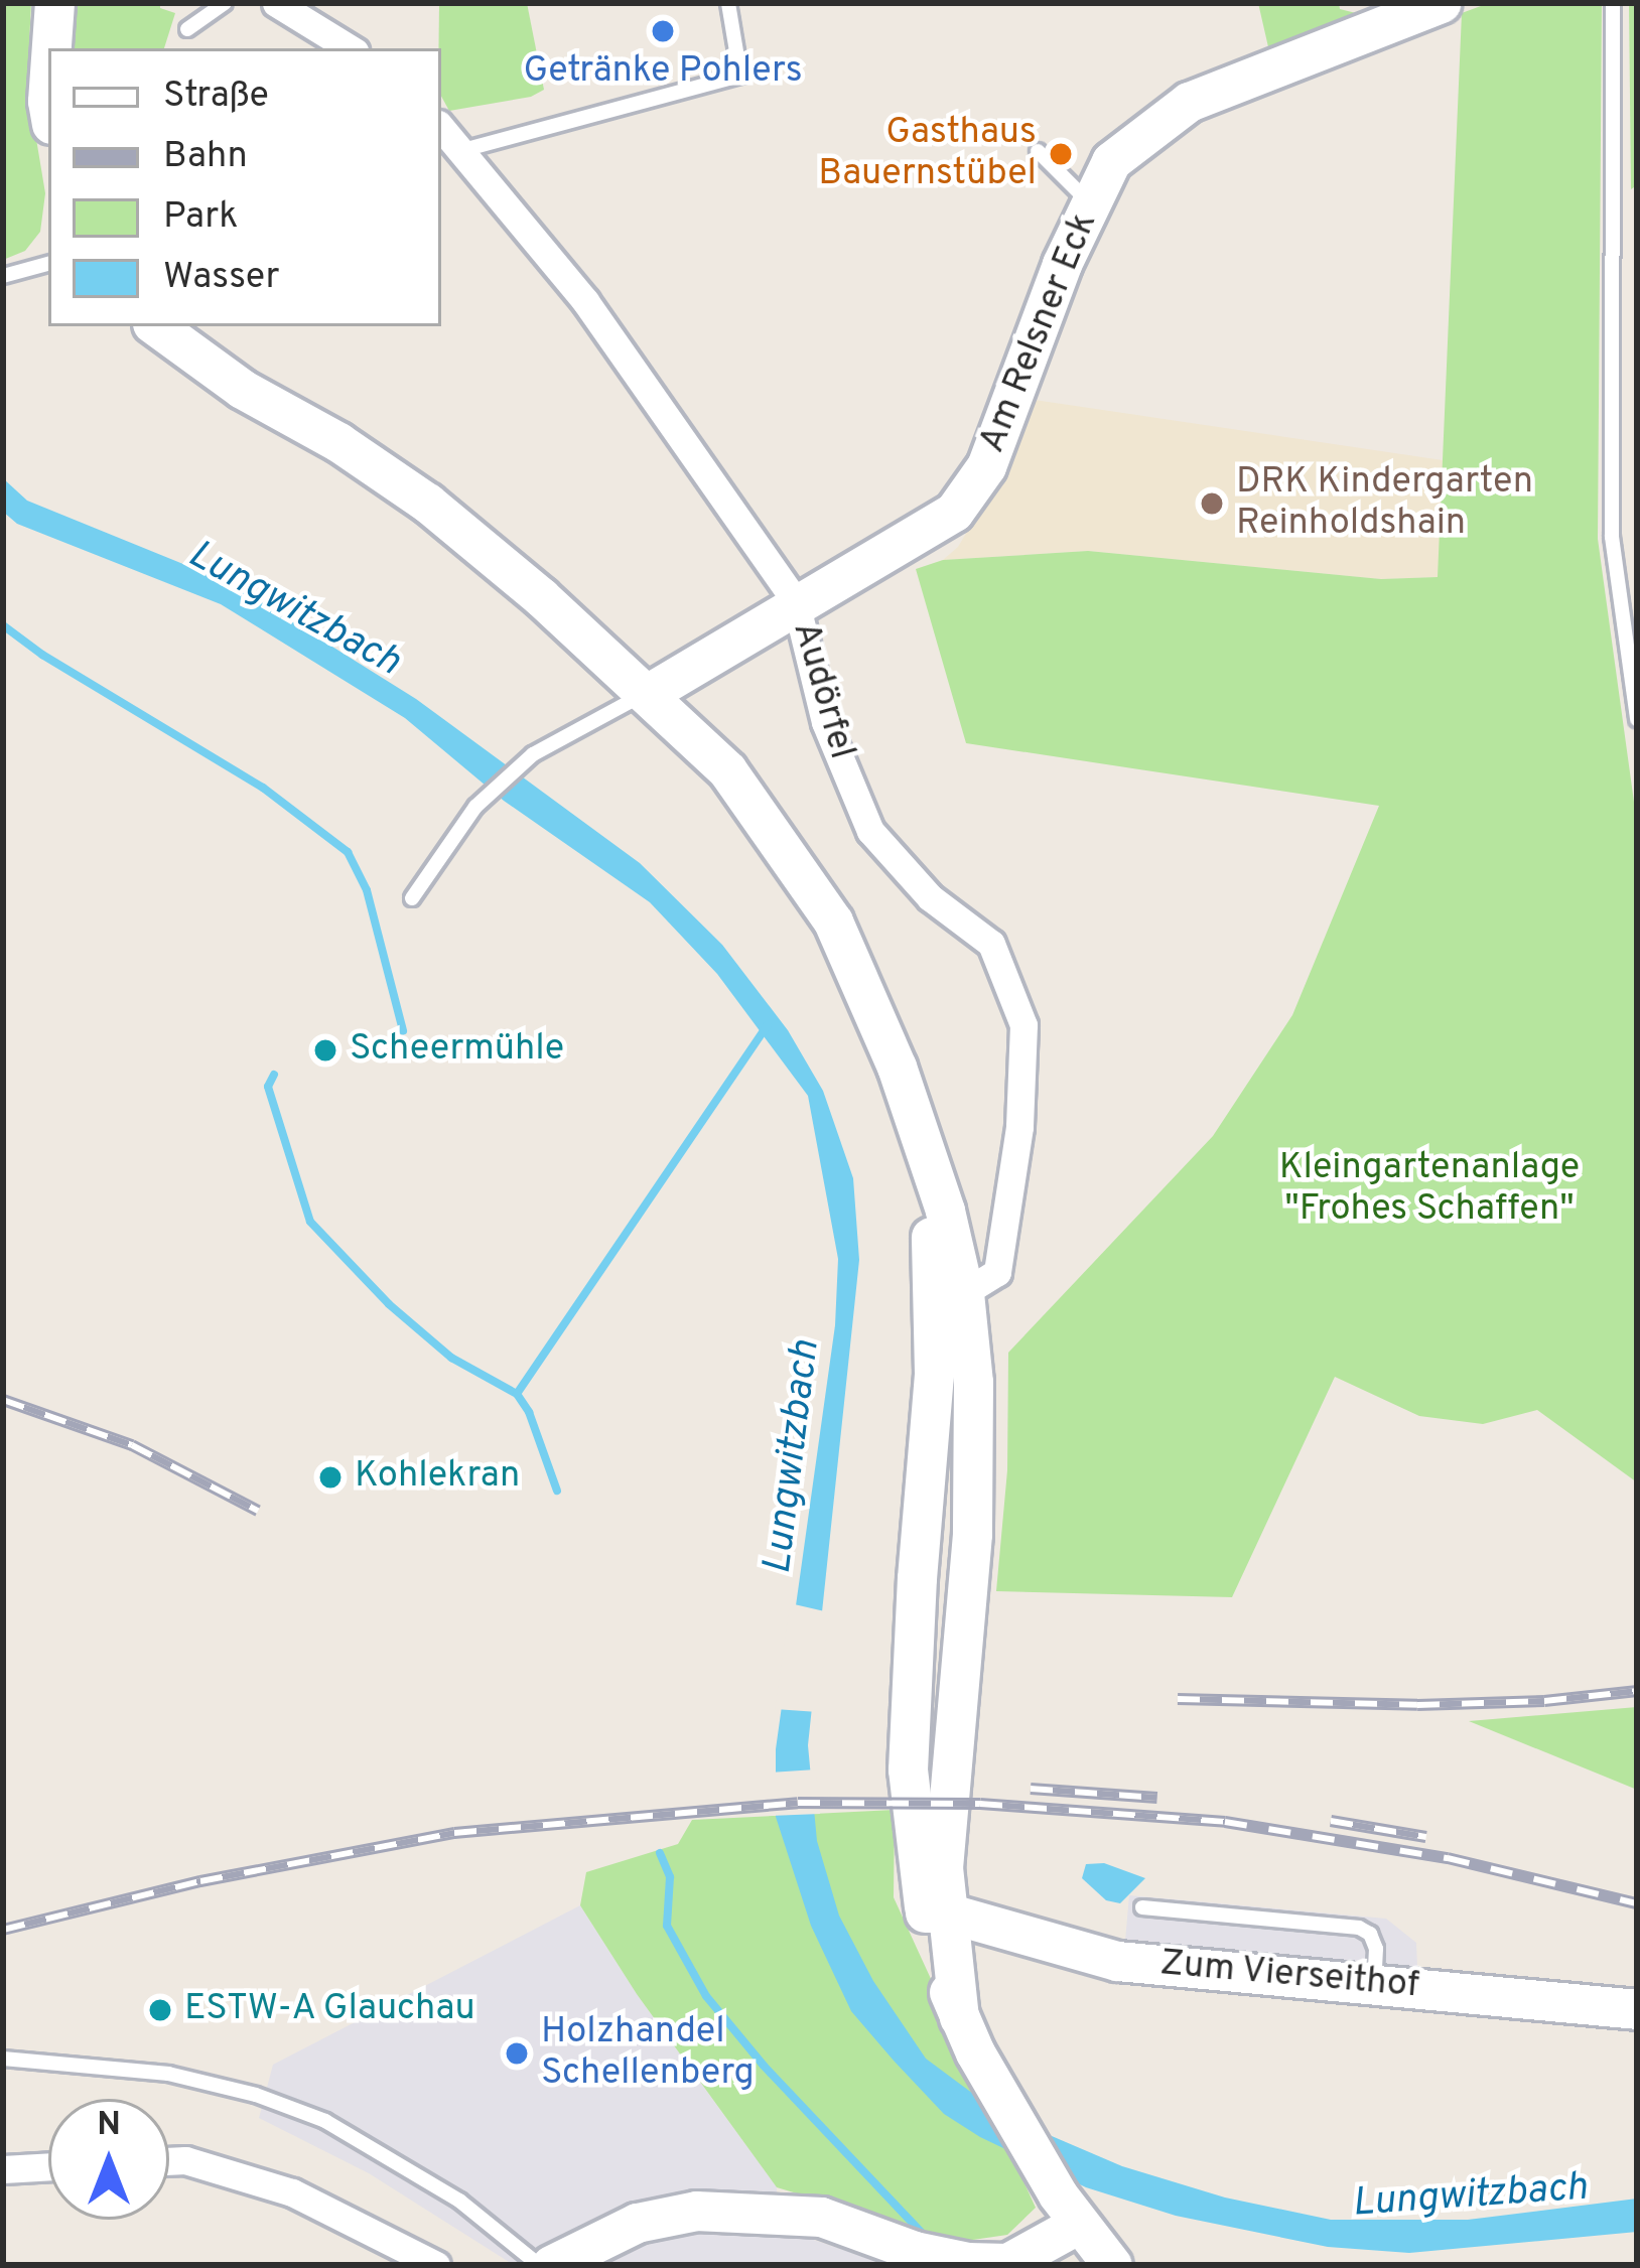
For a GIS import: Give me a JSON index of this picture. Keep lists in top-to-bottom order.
{
  "streets": {
    "main road": ["Am Relsner Eck", "Zum Vierseithof"],
    "street": ["Audörfel"]
  },
  "crossings": [
    ["Am Relsner Eck", "Audörfel"]
  ],
  "water": ["Lungwitzbach"],
  "parks": ["Kleingartenanlage \"Frohes Schaffen\""],
  "places": [
    "Getränke Pohlers",
    "Gasthaus Bauernstübel",
    "DRK Kindergarten Reinholdshain",
    "Scheermühle",
    "Kohlekran",
    "ESTW-A Glauchau",
    "Holzhandel Schellenberg"
  ],
  "legend": [
    "Straße",
    "Bahn",
    "Park",
    "Wasser"
  ],
  "north": "top"
}
